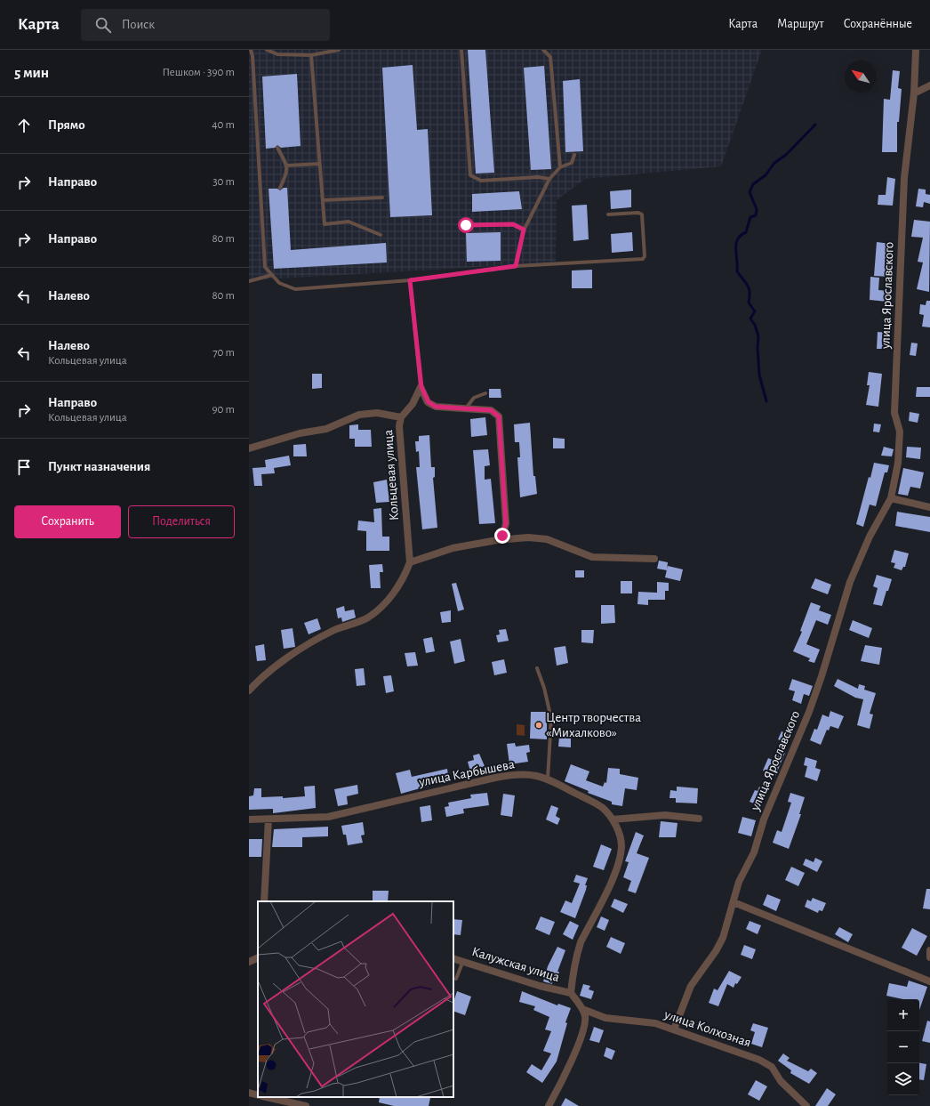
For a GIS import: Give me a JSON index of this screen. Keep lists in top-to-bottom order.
{
  "streets": {
    "street": [
      "улица Ярославского",
      "Кольцевая улица",
      "улица Карбышева",
      "Калужская улица",
      "улица Колхозная"
    ]
  },
  "crossings": [
    ["улица Ярославского", "улица Колхозная"],
    ["улица Карбышева", "Калужская улица"]
  ],
  "places": ["Центр творчества «Михалково»"],
  "north": "top left",
  "page": {
    "header": "Карта",
    "search": "Поиск",
    "nav": ["Карта", "Маршрут", "Сохранённые"],
    "heading": ["5 мин", "Пешком · 390 m"],
    "list": [
      ["Прямо", "40 m"],
      ["Направо", "30 m"],
      ["Направо", "80 m"],
      ["Налево", "80 m"],
      ["Налево", "Кольцевая улица", "70 m"],
      ["Направо", "Кольцевая улица", "90 m"],
      "Пункт назначения"
    ],
    "buttons": ["Сохранить", "Поделиться"],
    "map_buttons": ["+", "−"]
  }
}
